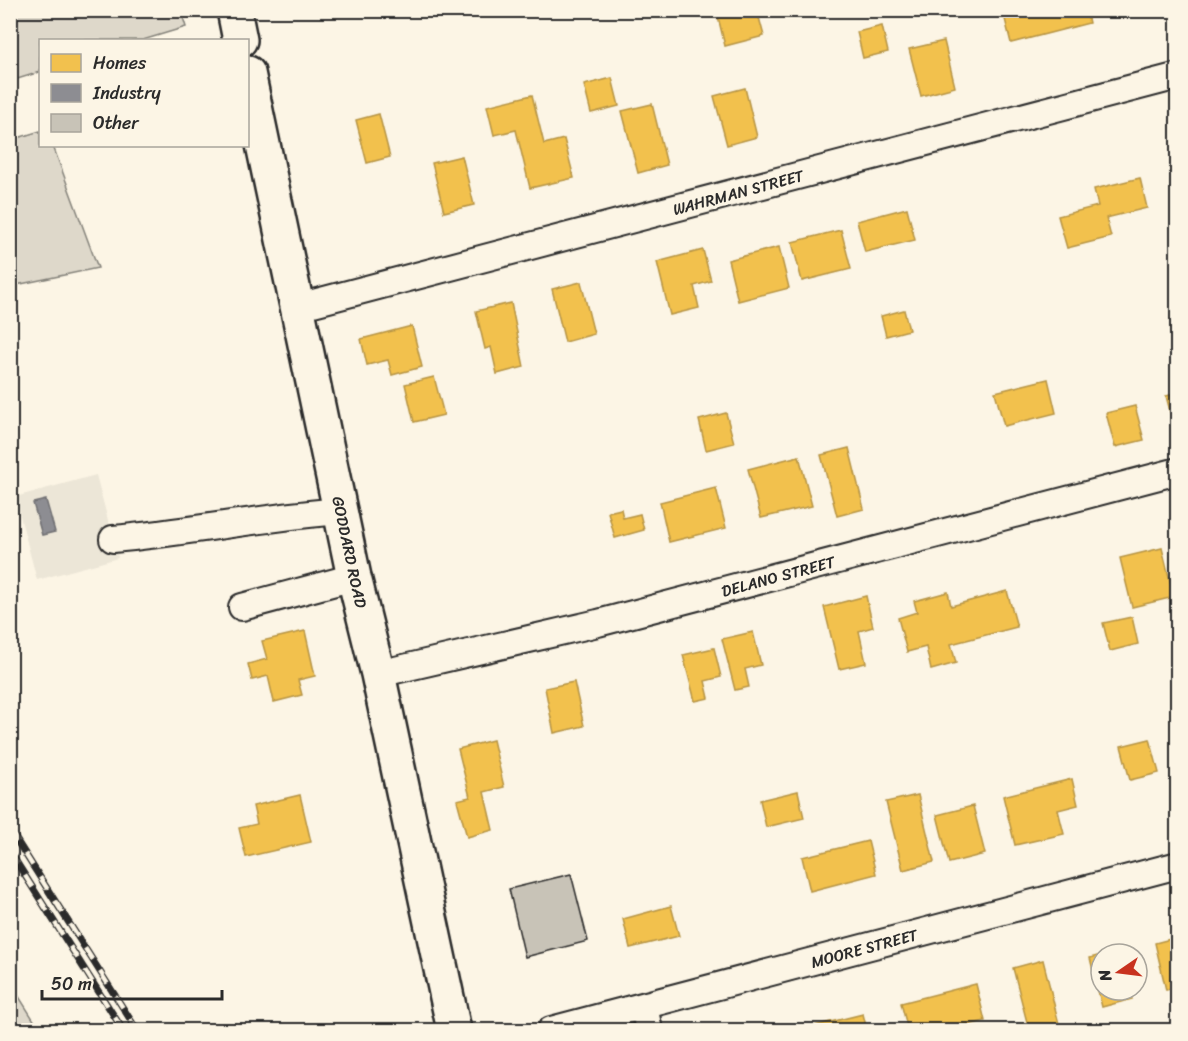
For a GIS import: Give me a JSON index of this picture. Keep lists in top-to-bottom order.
{
  "streets": {
    "main road": ["GODDARD ROAD"],
    "street": ["WAHRMAN STREET", "DELANO STREET", "MOORE STREET"]
  },
  "crossings": [
    ["WAHRMAN STREET", "GODDARD ROAD"],
    ["GODDARD ROAD", "DELANO STREET"]
  ],
  "legend": ["Homes", "Industry", "Other"],
  "scale_bar": "50 m",
  "north": "left"
}
